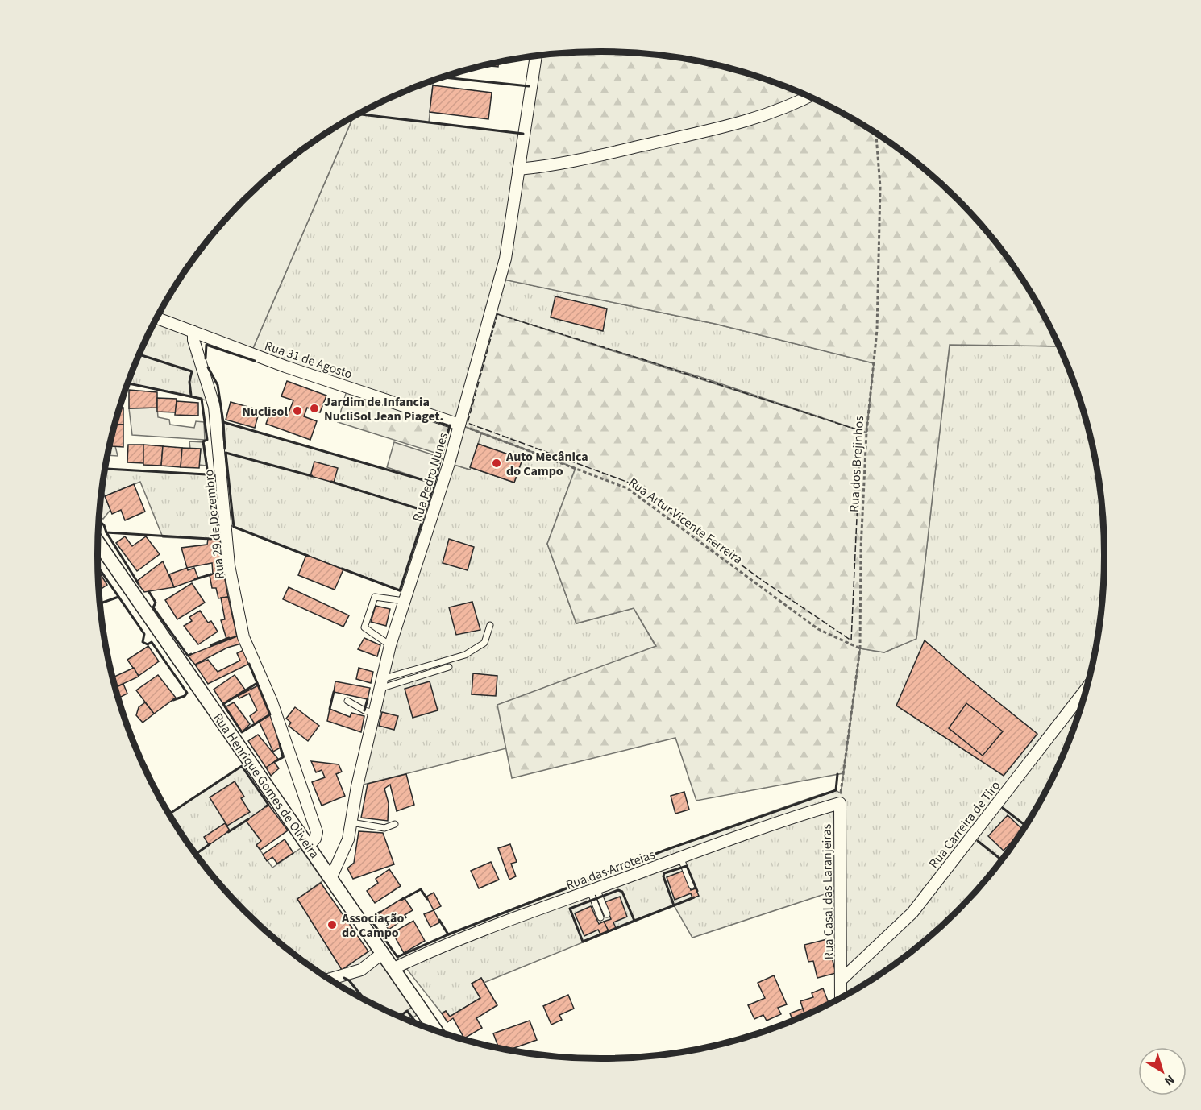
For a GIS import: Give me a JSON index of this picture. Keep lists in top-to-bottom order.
{
  "streets": {
    "street": [
      "Rua 31 de Agosto",
      "Rua Pedro Nunes",
      "Rua 29 de Dezembro",
      "Rua Henrique Gomes de Oliveira",
      "Rua Carreira de Tiro",
      "Rua das Arroteias",
      "Rua Casal das Laranjeiras"
    ],
    "path": ["Rua dos Brejinhos", "Rua Artur Vicente Ferreira"]
  },
  "crossings": [
    ["Rua 31 de Agosto", "Rua Pedro Nunes"],
    ["Rua 31 de Agosto", "Rua Artur Vicente Ferreira"],
    ["Rua 31 de Agosto", "Rua 29 de Dezembro"],
    ["Rua dos Brejinhos", "Rua Artur Vicente Ferreira"],
    ["Rua dos Brejinhos", "Rua das Arroteias"],
    ["Rua dos Brejinhos", "Rua Casal das Laranjeiras"],
    ["Rua Pedro Nunes", "Rua Artur Vicente Ferreira"],
    ["Rua Pedro Nunes", "Rua Henrique Gomes de Oliveira"],
    ["Rua 29 de Dezembro", "Rua Henrique Gomes de Oliveira"],
    ["Rua Henrique Gomes de Oliveira", "Rua das Arroteias"],
    ["Rua Carreira de Tiro", "Rua Casal das Laranjeiras"],
    ["Rua das Arroteias", "Rua Casal das Laranjeiras"]
  ],
  "places": [
    "Jardim de Infancia NucliSol Jean Piaget.",
    "Nuclisol",
    "Auto Mecânica do Campo",
    "Associação do Campo"
  ],
  "north": "bottom right"
}
